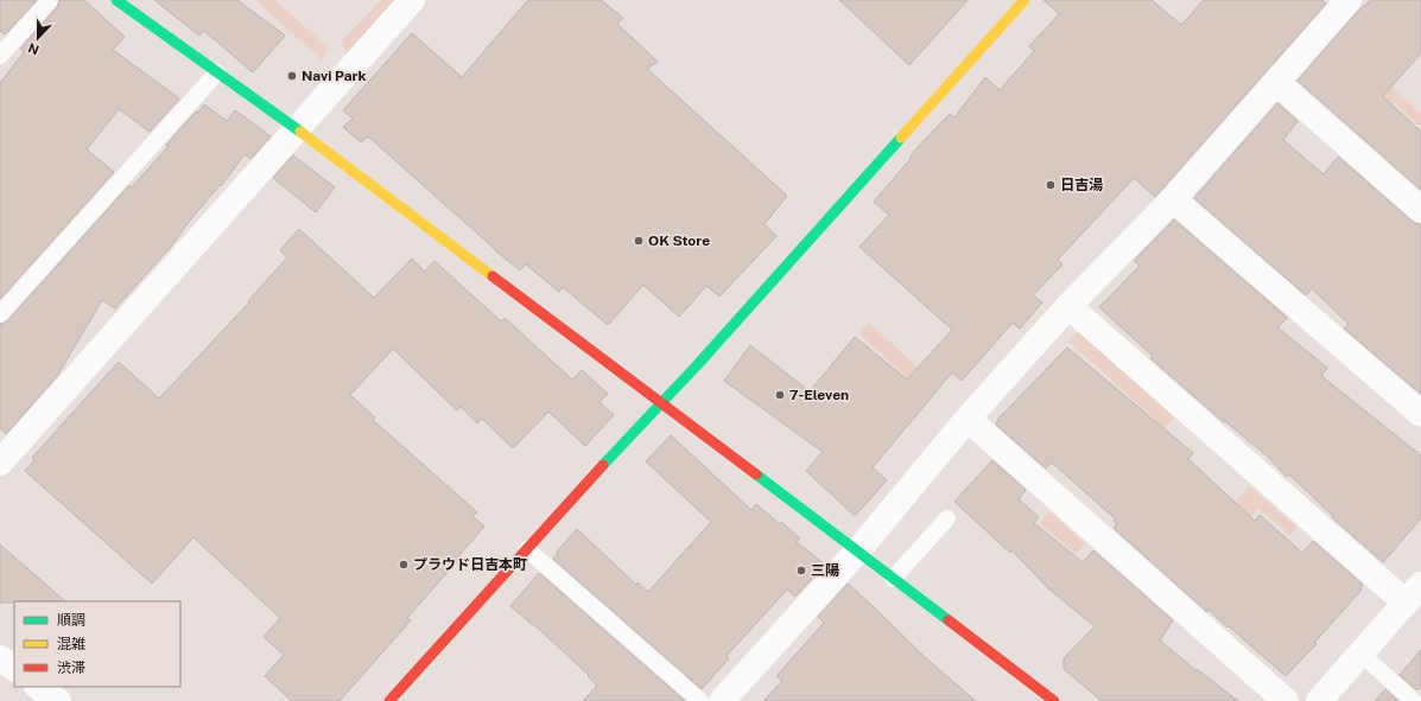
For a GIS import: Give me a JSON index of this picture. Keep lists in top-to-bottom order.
{
  "places": [
    "Navi Park",
    "日吉湯",
    "OK Store",
    "7-Eleven",
    "プラウド日吉本町",
    "三陽"
  ],
  "legend": ["順調", "混雑", "渋滞"],
  "north": "bottom"
}
